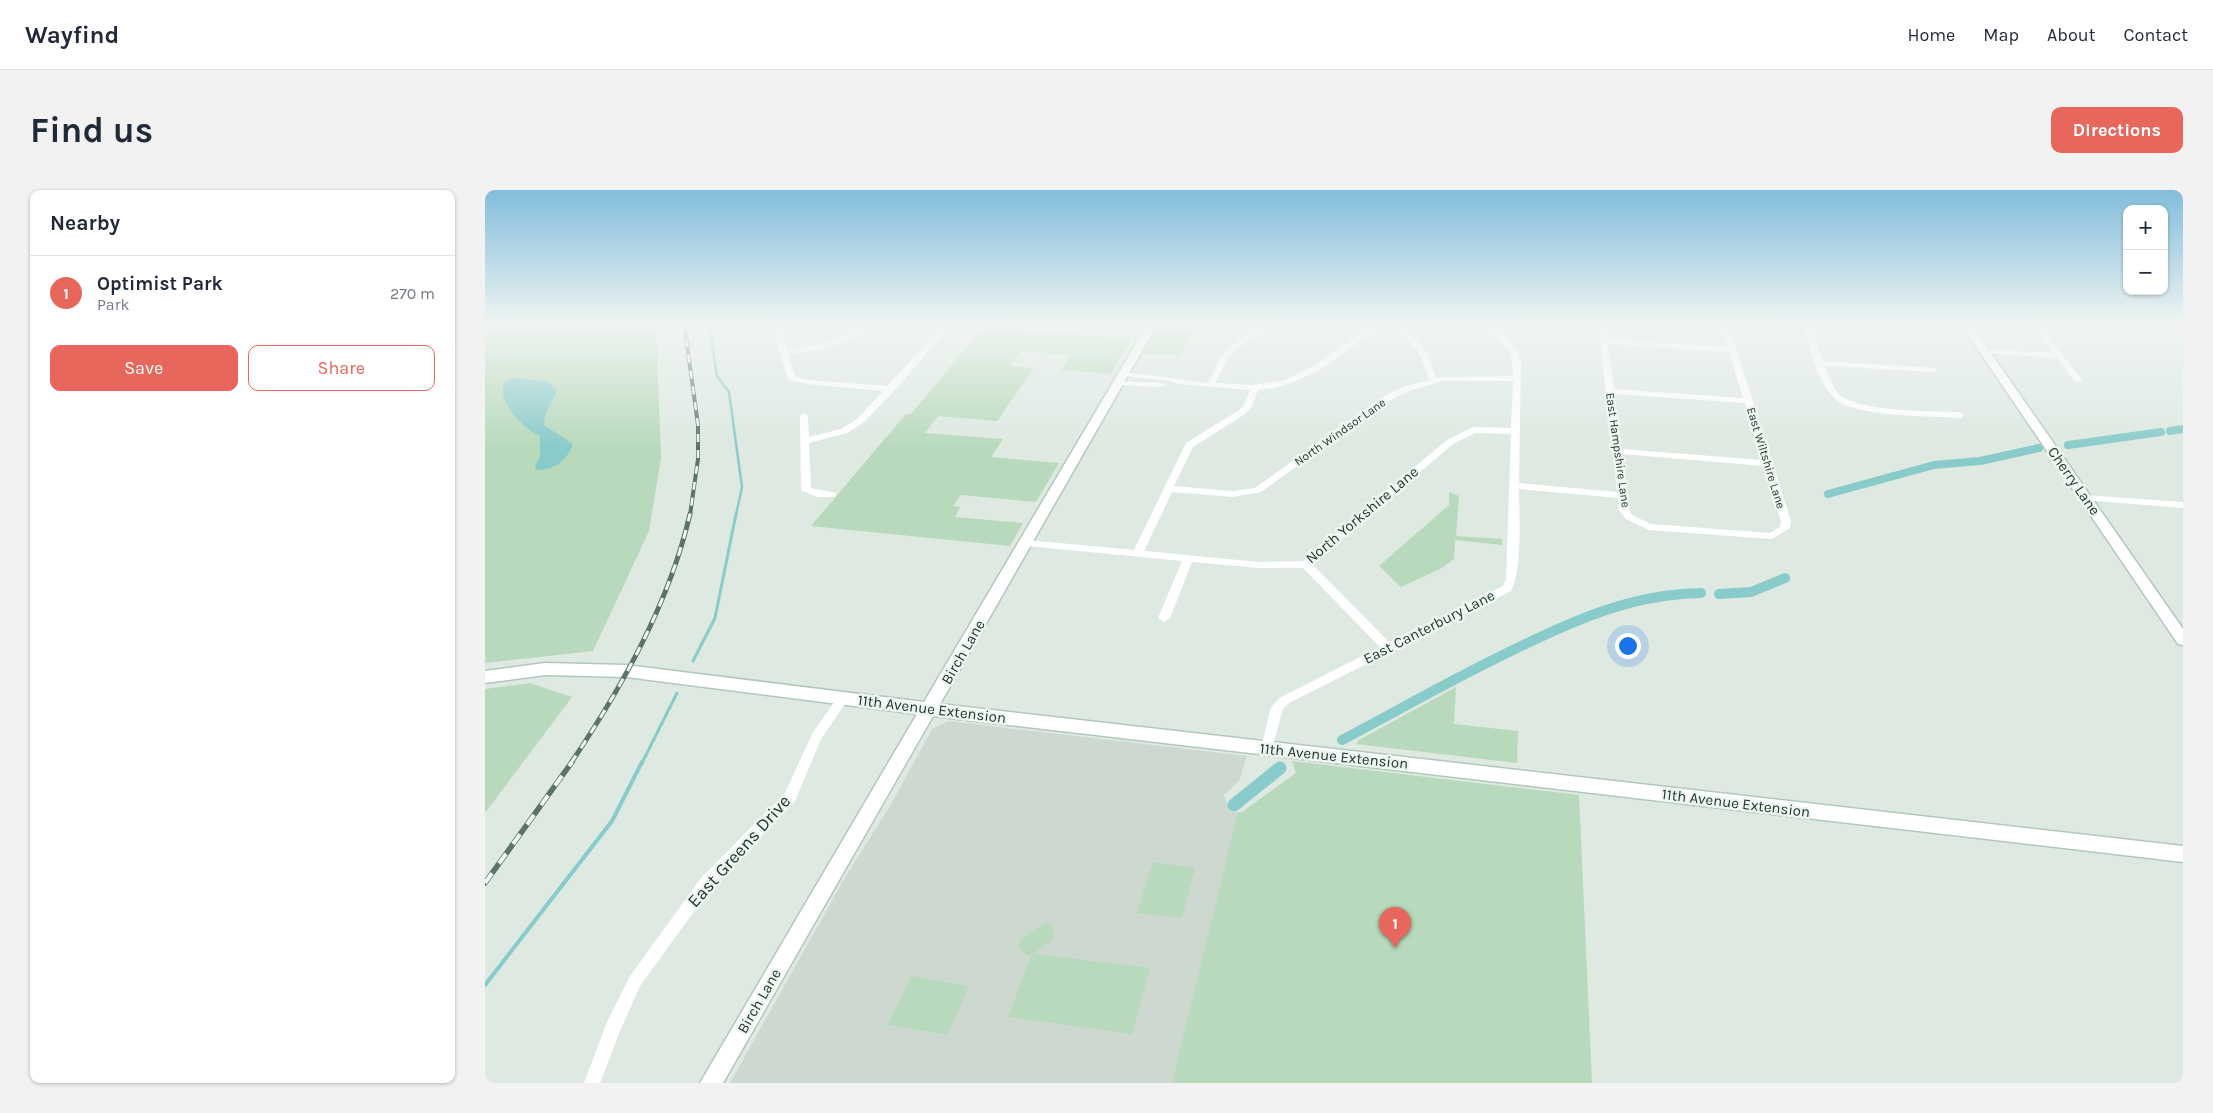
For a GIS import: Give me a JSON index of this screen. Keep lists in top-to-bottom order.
{
  "streets": {
    "street": [
      "North Windsor Lane",
      "East Hampshire Lane",
      "East Wiltshire Lane",
      "Cherry Lane",
      "North Yorkshire Lane",
      "East Canterbury Lane",
      "Birch Lane",
      "11th Avenue Extension",
      "East Greens Drive"
    ]
  },
  "crossings": [
    ["North Windsor Lane", "East Canterbury Lane"],
    ["East Hampshire Lane", "East Wiltshire Lane"],
    ["North Yorkshire Lane", "East Canterbury Lane"],
    ["North Yorkshire Lane", "Birch Lane"],
    ["East Canterbury Lane", "11th Avenue Extension"],
    ["Birch Lane", "11th Avenue Extension"],
    ["11th Avenue Extension", "East Greens Drive"]
  ],
  "page": {
    "header": "Wayfind",
    "nav": [
      "Home",
      "Map",
      "About",
      "Contact"
    ],
    "buttons": [
      "Directions",
      ["Save", "Share"]
    ],
    "title": "Find us",
    "heading": "Nearby",
    "map_buttons": ["+", "−"],
    "list": [
      {
        "mark": "1",
        "name": "Optimist Park",
        "note": "Park",
        "value": "270 m"
      }
    ],
    "pins": "1"
  }
}
